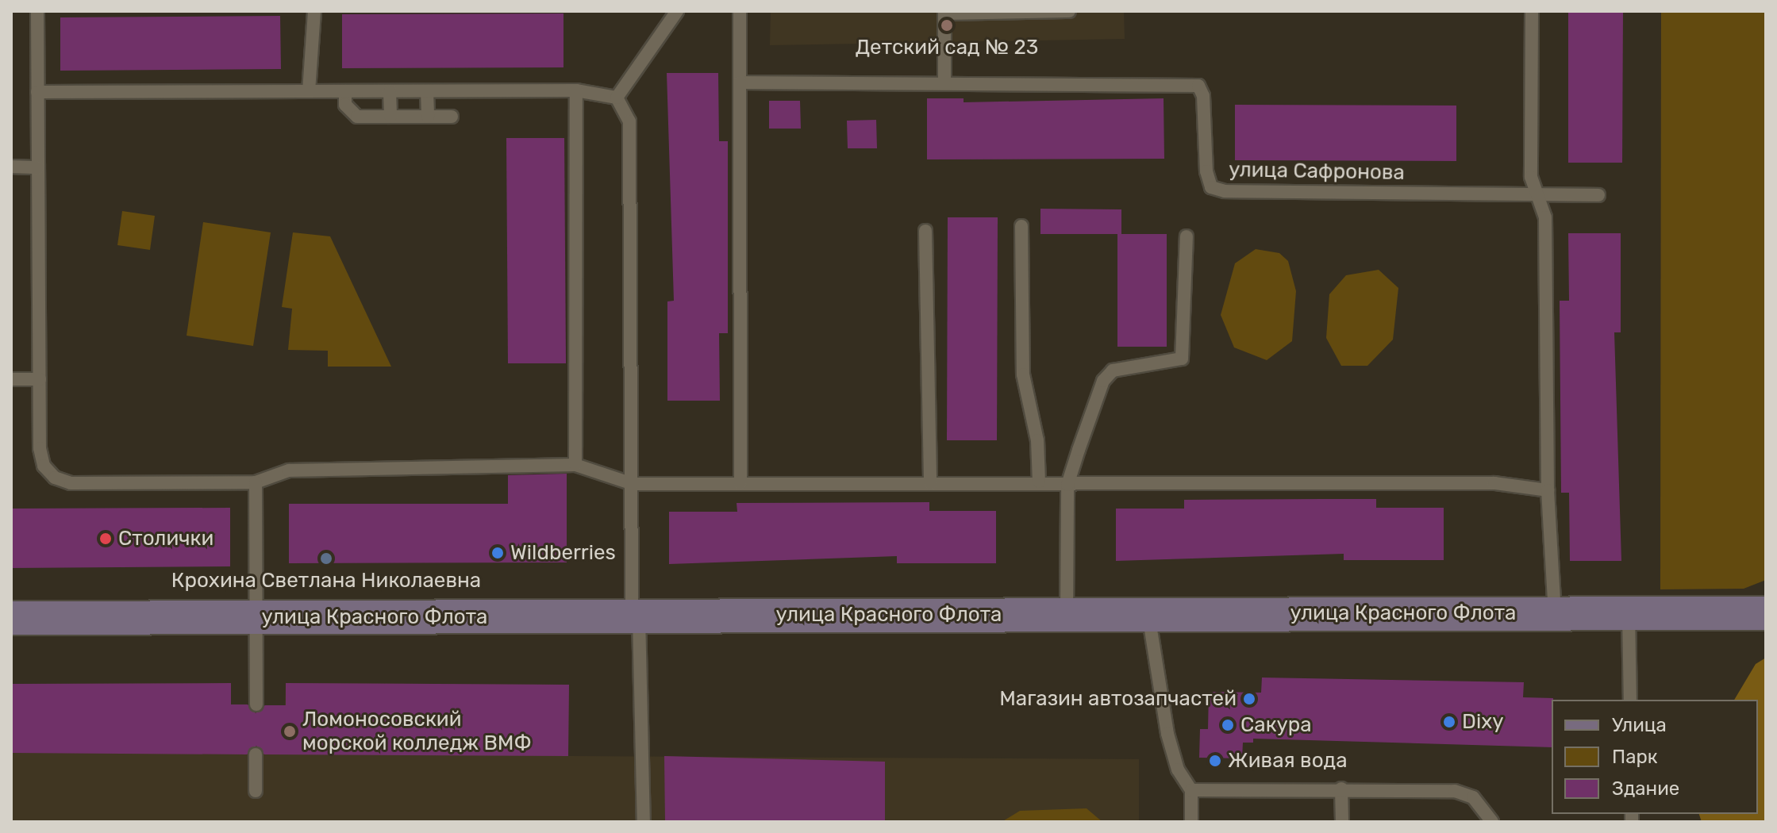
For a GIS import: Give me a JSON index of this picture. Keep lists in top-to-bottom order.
{
  "streets": {
    "main road": ["улица Красного Флота"],
    "lane": ["улица Сафронова"]
  },
  "places": [
    "Детский сад № 23",
    "Столички",
    "Wildberries",
    "Крохина Светлана Николаевна",
    "Магазин автозапчастей",
    "Dixy",
    "Сакура",
    "Ломоносовский морской колледж ВМФ",
    "Живая вода"
  ],
  "legend": ["Улица", "Парк", "Здание"]
}
